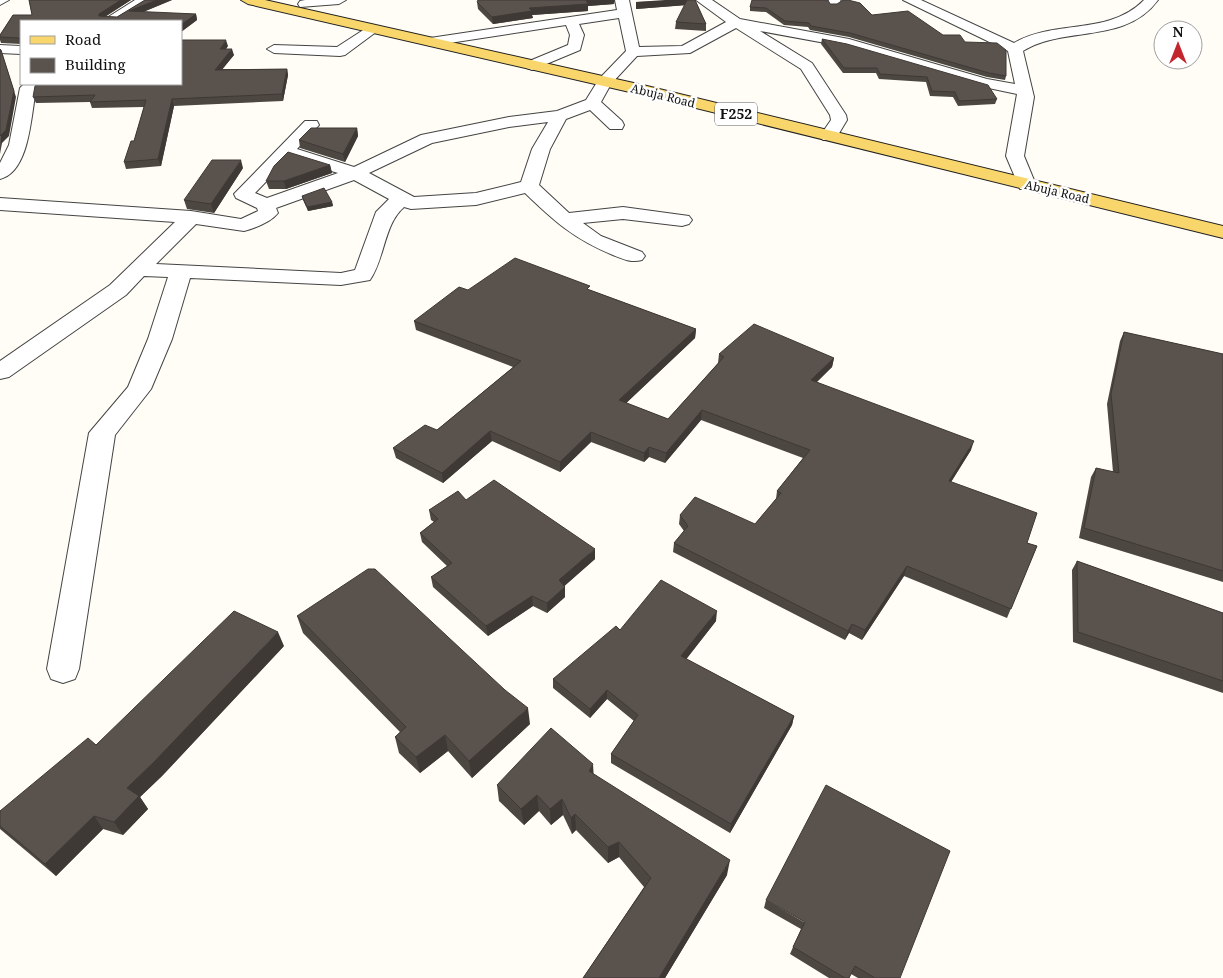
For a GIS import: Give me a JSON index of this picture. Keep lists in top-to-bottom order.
{
  "streets": {
    "main road": ["Abuja Road", "F252"]
  },
  "legend": ["Road", "Building"],
  "north": "top"
}
